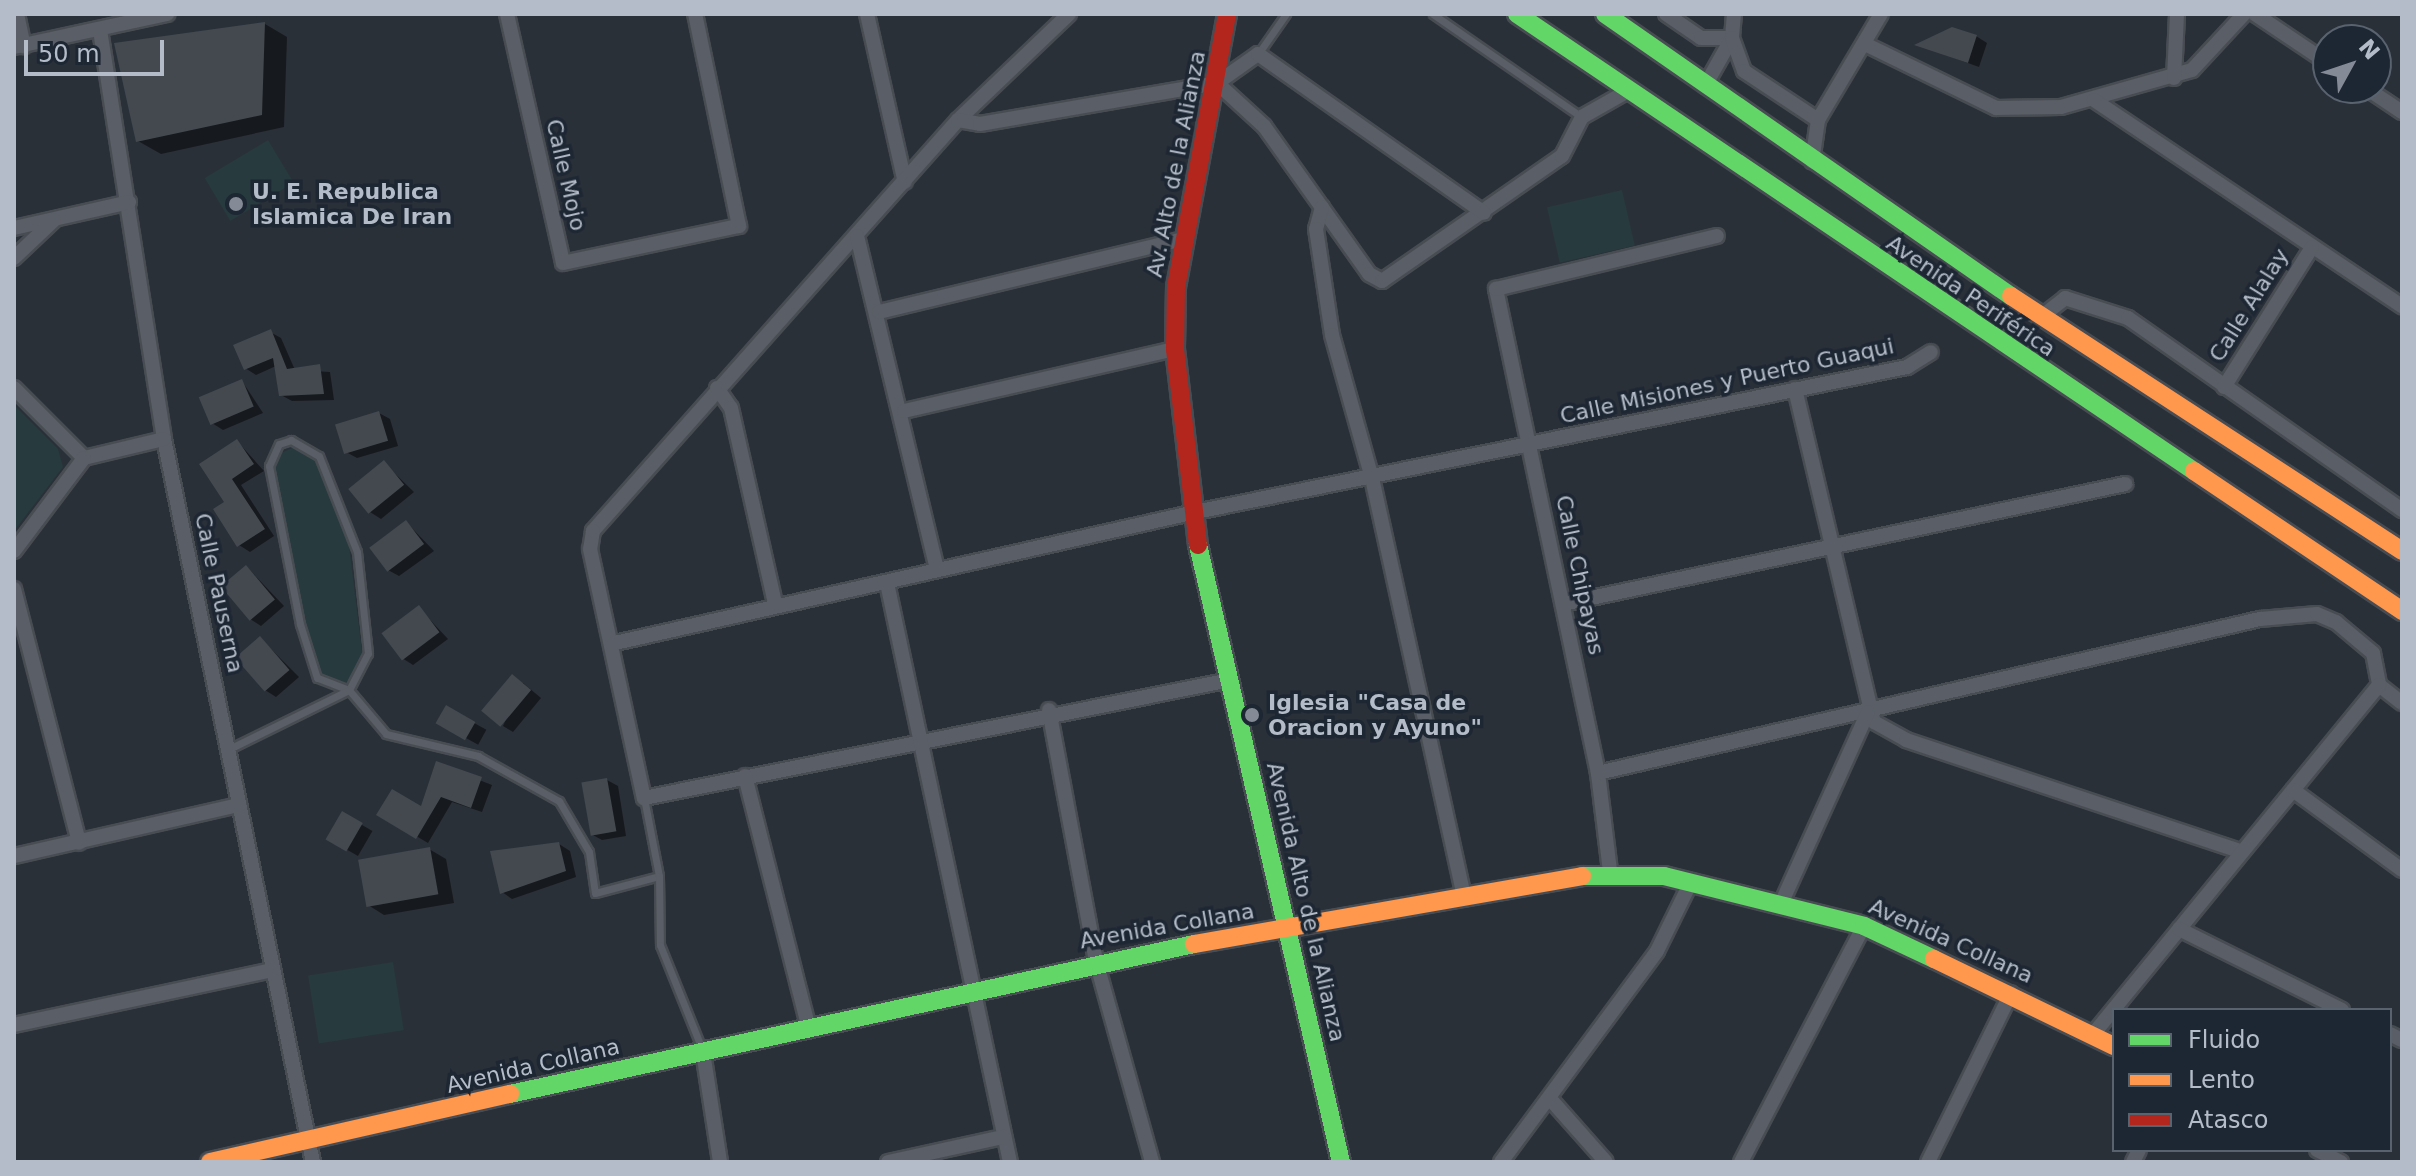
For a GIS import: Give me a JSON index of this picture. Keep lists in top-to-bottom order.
{
  "streets": {
    "street": [
      "Av. Alto de la Alianza",
      "Calle Mojo",
      "Avenida Periférica",
      "Calle Alalay",
      "Calle Misiones y Puerto Guaqui",
      "Calle Chipayas",
      "Calle Pauserna",
      "Avenida Alto de la Alianza",
      "Avenida Collana"
    ]
  },
  "crossings": [
    ["Av. Alto de la Alianza", "Calle Misiones y Puerto Guaqui"],
    ["Av. Alto de la Alianza", "Avenida Alto de la Alianza"],
    ["Calle Misiones y Puerto Guaqui", "Calle Chipayas"],
    ["Calle Misiones y Puerto Guaqui", "Avenida Alto de la Alianza"],
    ["Calle Chipayas", "Avenida Collana"],
    ["Calle Pauserna", "Avenida Collana"],
    ["Avenida Alto de la Alianza", "Avenida Collana"]
  ],
  "places": ["U. E. Republica Islamica De Iran", "Iglesia \"Casa de Oracion y Ayuno\""],
  "legend": ["Fluido", "Lento", "Atasco"],
  "scale_bar": "50 m",
  "north": "top right"
}
